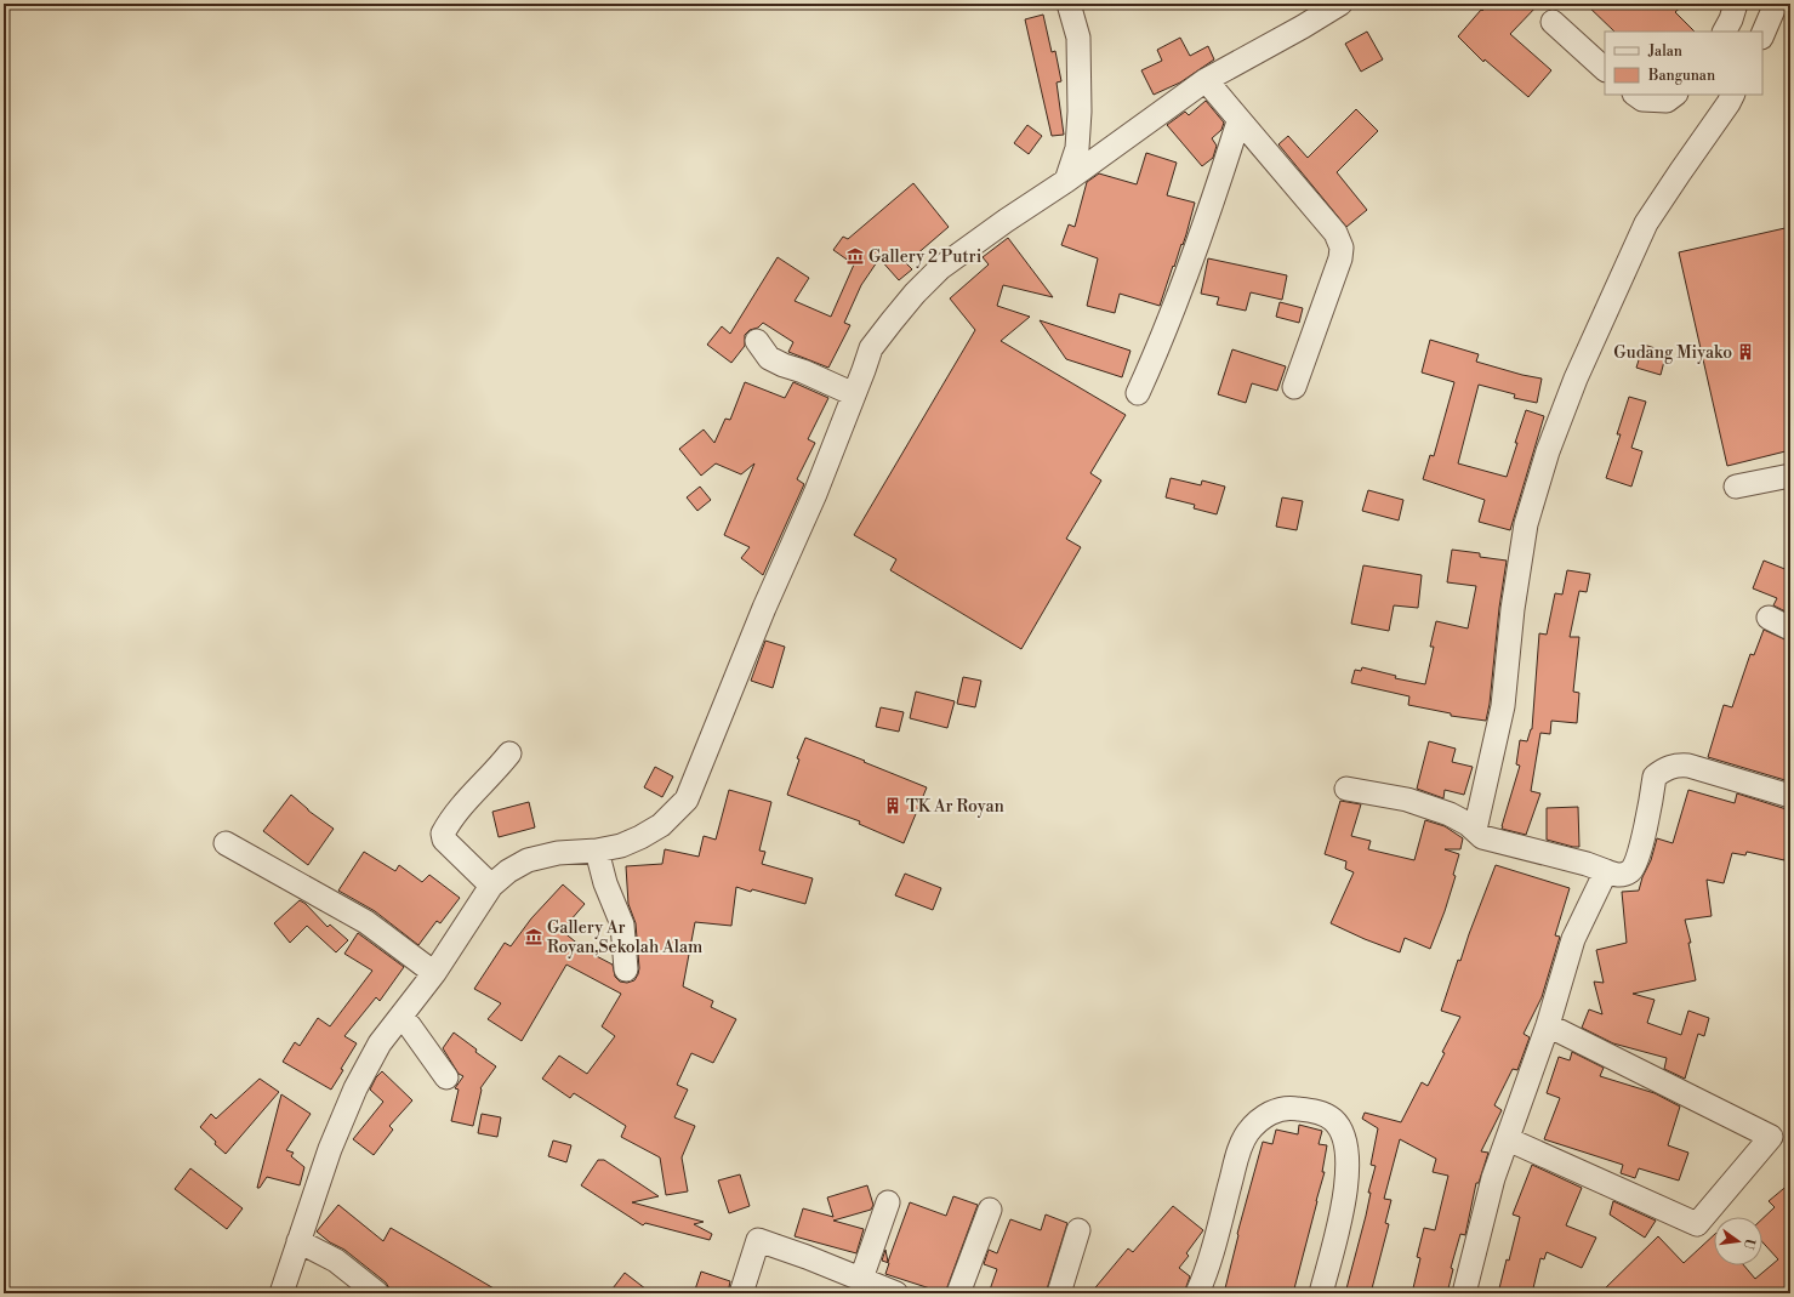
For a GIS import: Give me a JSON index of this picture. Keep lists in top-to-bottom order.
{
  "places": {
    "museum": ["Gallery 2 Putri", "Gallery Ar Royan,Sekolah Alam"],
    "building": ["Gudang Miyako", "TK Ar Royan"]
  },
  "legend": ["Jalan", "Bangunan"],
  "north": "right"
}
